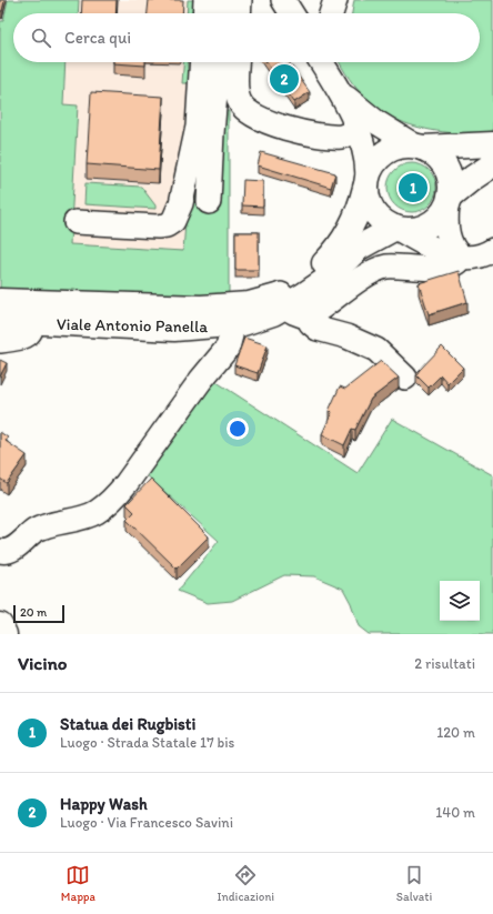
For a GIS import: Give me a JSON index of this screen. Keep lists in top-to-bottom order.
{
  "streets": {
    "main road": ["Viale Antonio Panella"]
  },
  "scale_bar": "20 m",
  "page": {
    "search": "Cerca qui",
    "pins": ["2", "1"],
    "scale": "20 m",
    "heading": ["Vicino", "2 risultati"],
    "list": [
      {
        "mark": "1",
        "name": "Statua dei Rugbisti",
        "note": "Luogo · Strada Statale 17 bis",
        "value": "120 m"
      },
      {
        "mark": "2",
        "name": "Happy Wash",
        "note": "Luogo · Via Francesco Savini",
        "value": "140 m"
      }
    ],
    "nav": ["Mappa", "Indicazioni", "Salvati"]
  }
}
